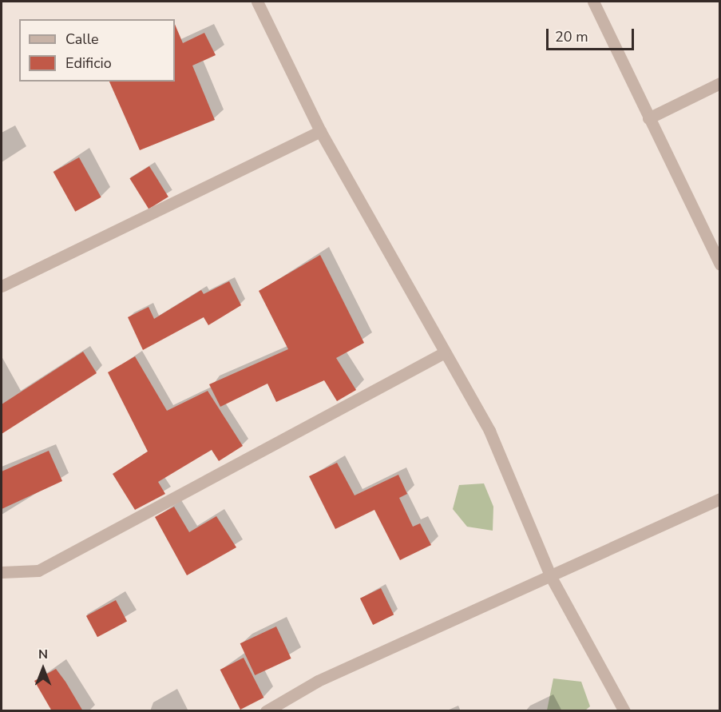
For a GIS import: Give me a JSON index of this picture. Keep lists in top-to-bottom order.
{
  "legend": ["Calle", "Edificio"],
  "scale_bar": "20 m",
  "north": "top"
}
